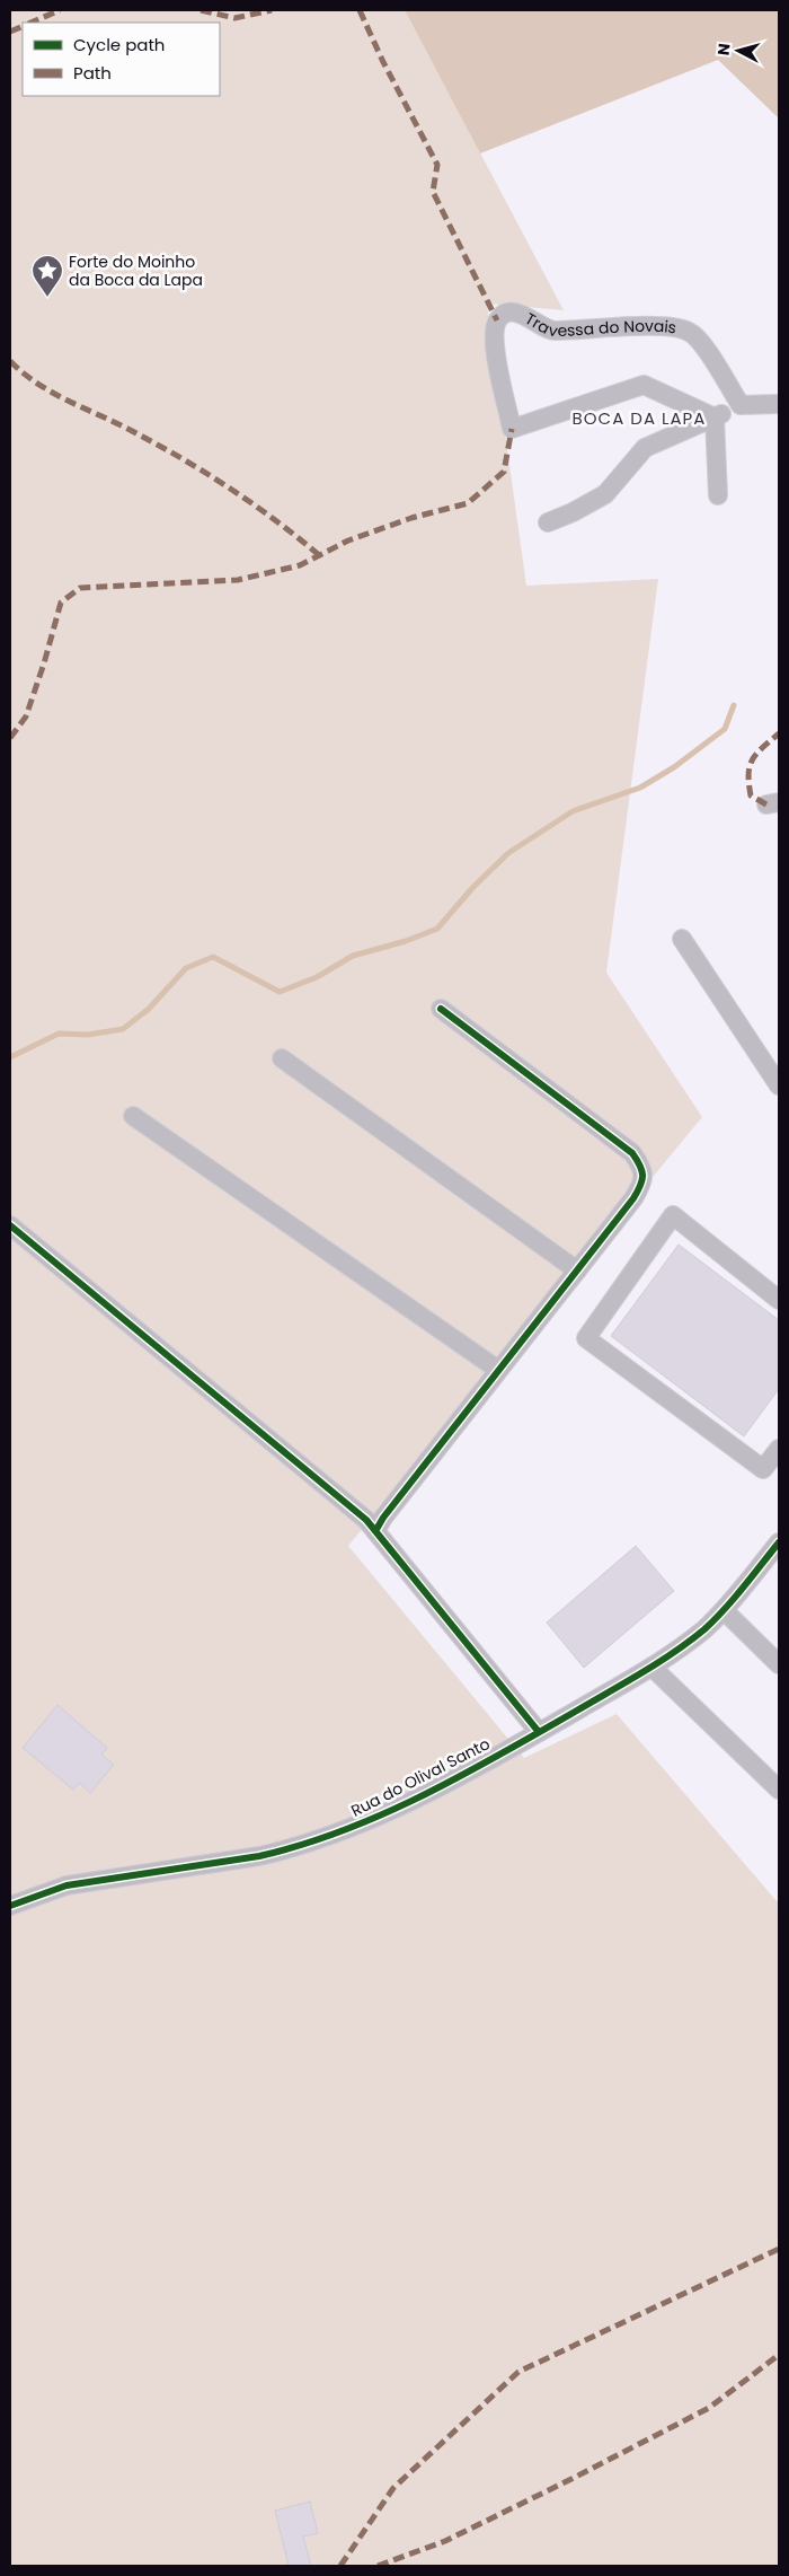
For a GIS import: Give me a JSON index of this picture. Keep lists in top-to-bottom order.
{
  "streets": {
    "street": ["Travessa do Novais", "Rua do Olival Santo"]
  },
  "districts": ["BOCA DA LAPA"],
  "places": {
    "place": ["Forte do Moinho da Boca da Lapa"]
  },
  "legend": ["Cycle path", "Path"],
  "north": "left"
}
